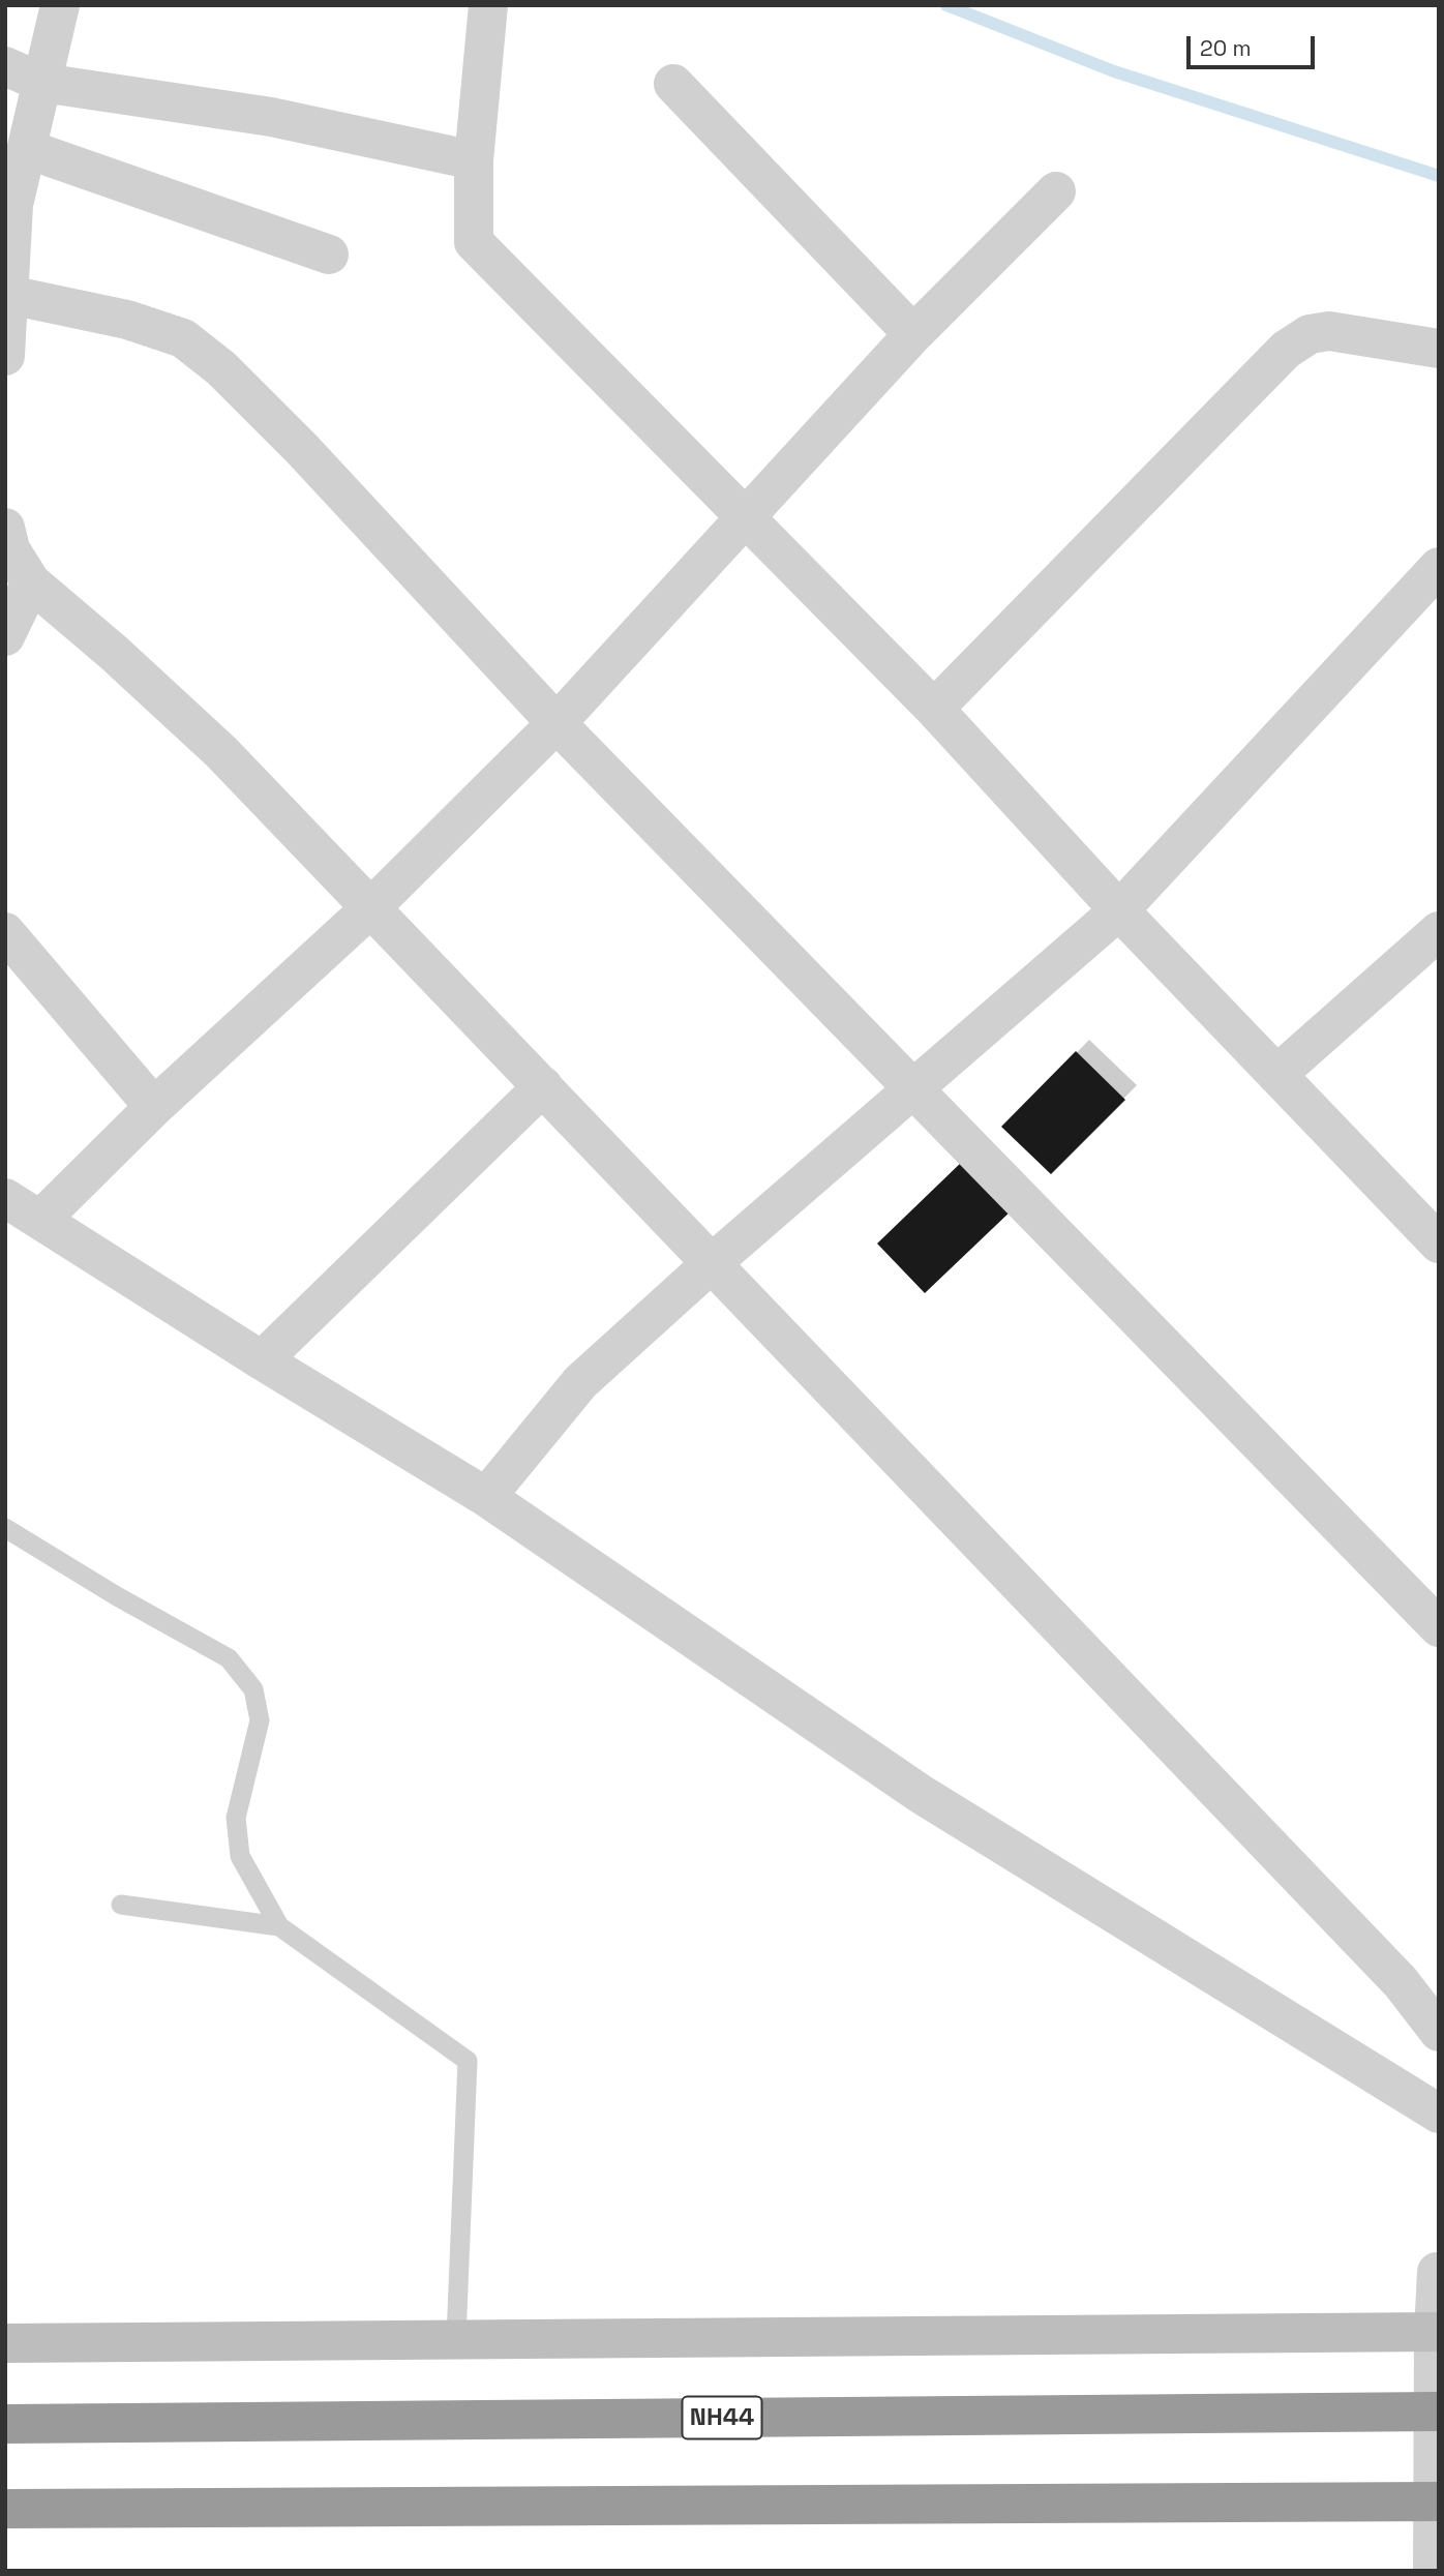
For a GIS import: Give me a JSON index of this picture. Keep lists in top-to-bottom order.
{
  "streets": {
    "highway": ["NH44"]
  },
  "scale_bar": "20 m"
}
